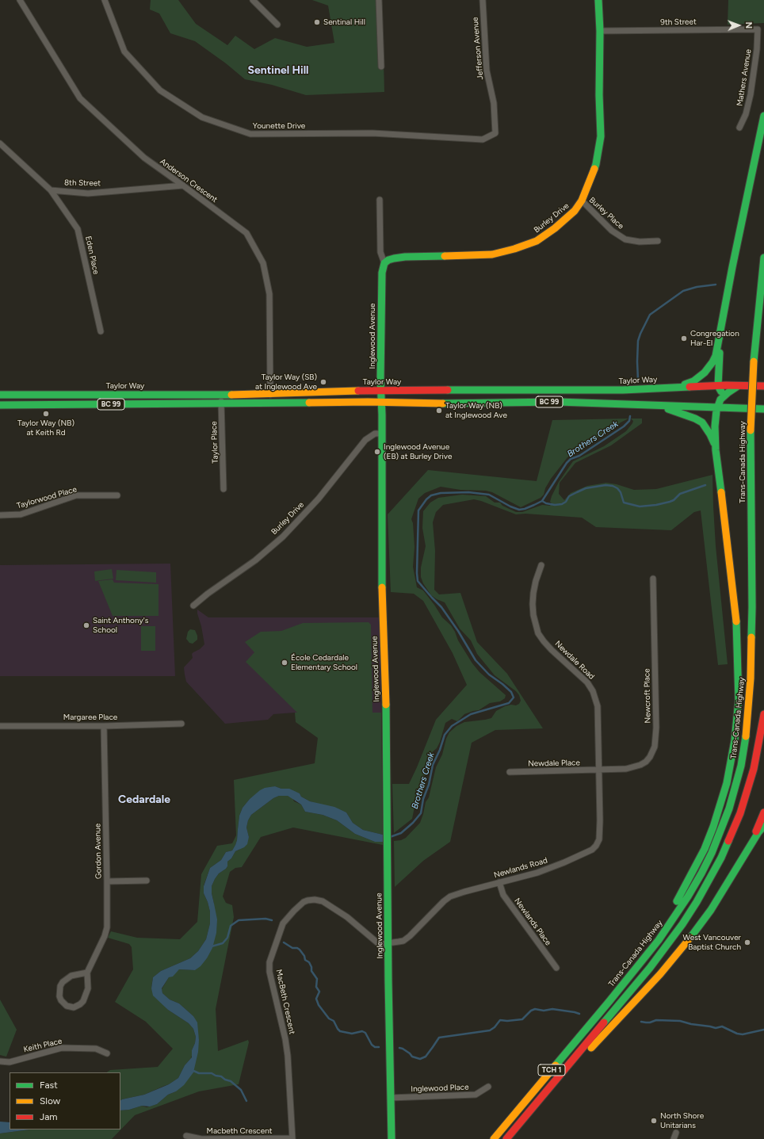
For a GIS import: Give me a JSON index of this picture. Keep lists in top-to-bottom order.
{
  "streets": {
    "main road": [
      "Burley Drive",
      "Inglewood Avenue",
      "Taylor Way",
      "BC 99",
      "Trans-Canada Highway",
      "TCH 1"
    ],
    "street": [
      "9th Street",
      "Jefferson Avenue",
      "Mathers Avenue",
      "Younette Drive",
      "Anderson Crescent",
      "8th Street",
      "Burley Place",
      "Eden Place",
      "Taylor Place",
      "Taylorwood Place",
      "Newdale Road",
      "Newcroft Place",
      "Margaree Place",
      "Newdale Place",
      "Gordon Avenue",
      "Newlands Road",
      "Newlands Place",
      "MacBeth Crescent",
      "Keith Place",
      "Inglewood Place",
      "Macbeth Crescent"
    ]
  },
  "crossings": [
    ["9th Street", "Mathers Avenue"],
    ["9th Street", "Burley Drive"],
    ["Jefferson Avenue", "Younette Drive"],
    ["Anderson Crescent", "8th Street"],
    ["Anderson Crescent", "Taylor Way"],
    ["Anderson Crescent", "BC 99"],
    ["8th Street", "Eden Place"],
    ["Burley Place", "Burley Drive"],
    ["Burley Drive", "Inglewood Avenue"],
    ["Inglewood Avenue", "Taylor Way"],
    ["Inglewood Avenue", "BC 99"],
    ["Inglewood Avenue", "Newlands Road"],
    ["Inglewood Avenue", "MacBeth Crescent"],
    ["Inglewood Avenue", "Inglewood Place"],
    ["Taylor Way", "Taylor Place"],
    ["BC 99", "Taylor Place"],
    ["Newdale Road", "Newcroft Place"],
    ["Newdale Road", "Newdale Place"],
    ["Newdale Road", "Newlands Road"],
    ["Newcroft Place", "Newdale Place"],
    ["Newcroft Place", "Newlands Road"],
    ["Margaree Place", "Gordon Avenue"],
    ["Newdale Place", "Newlands Road"],
    ["Newlands Road", "Newlands Place"],
    ["Newlands Road", "MacBeth Crescent"],
    ["MacBeth Crescent", "Macbeth Crescent"]
  ],
  "districts": ["Sentinel Hill", "Cedardale"],
  "water": ["Brothers Creek"],
  "places": [
    "Sentinal Hill",
    "Congregation Har-El",
    "Taylor Way (SB) at Inglewood Ave",
    "Taylor Way (NB) at Inglewood Ave",
    "Taylor Way (NB) at Keith Rd",
    "Inglewood Avenue (EB) at Burley Drive",
    "Saint Anthony's School",
    "École Cedardale Elementary School",
    "West Vancouver Baptist Church",
    "North Shore Unitarians"
  ],
  "legend": ["Fast", "Slow", "Jam"],
  "north": "right"
}
